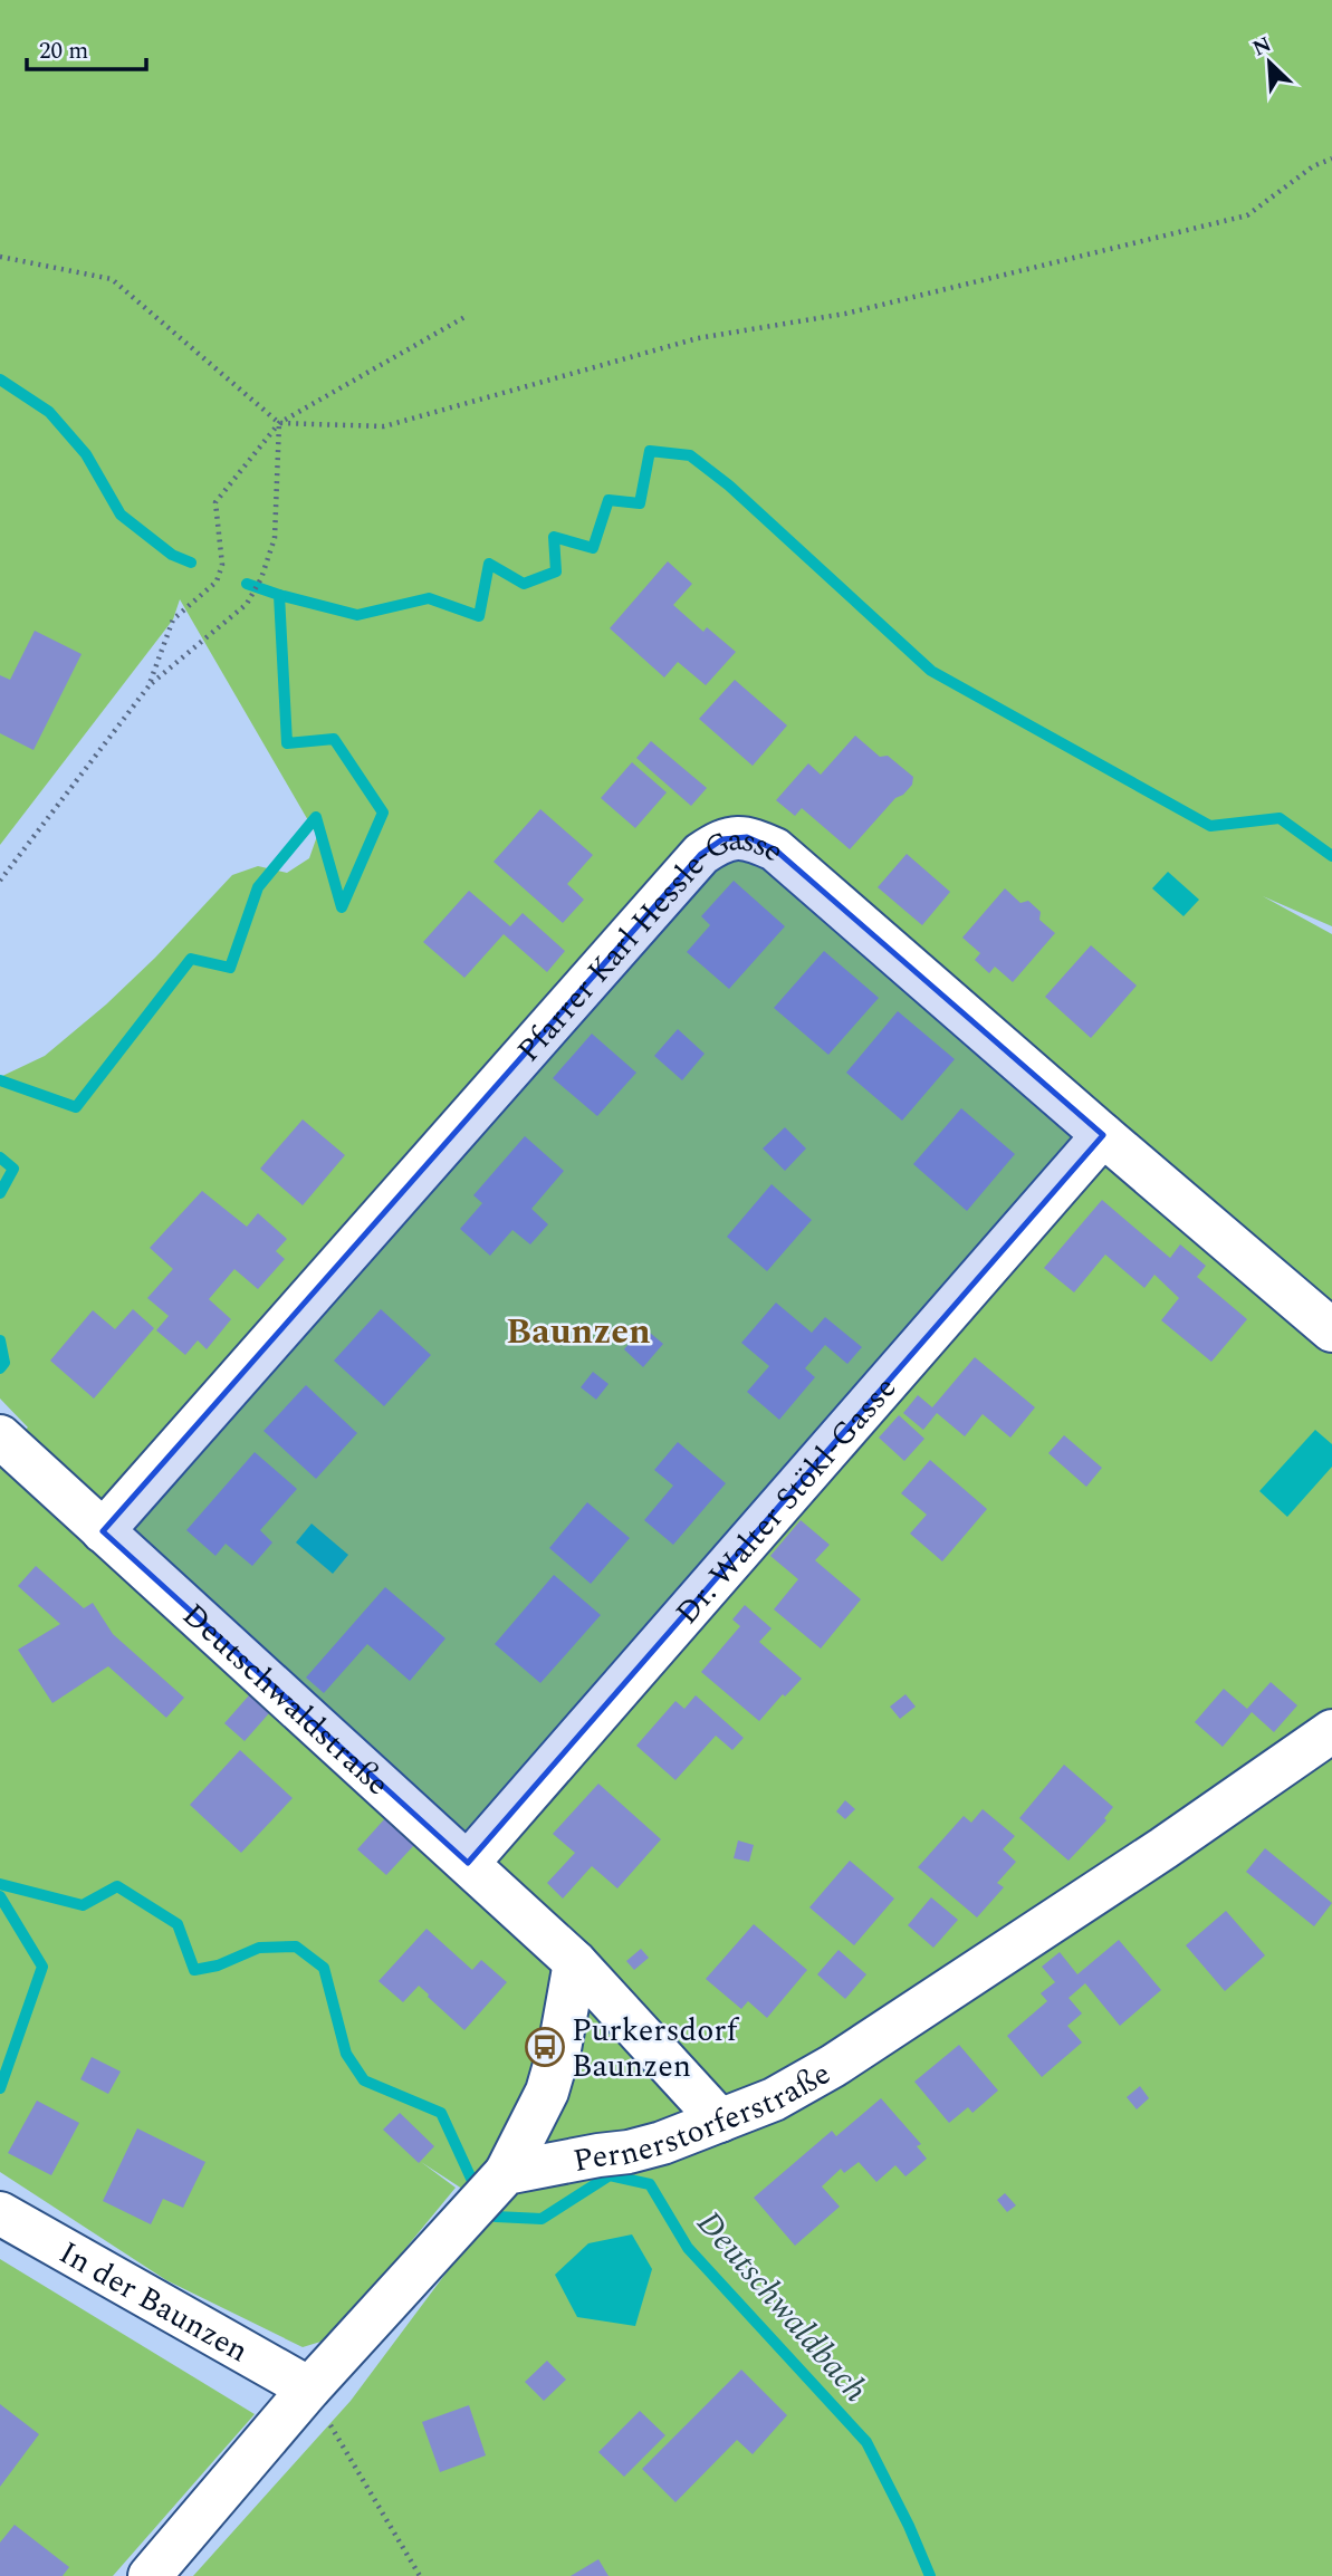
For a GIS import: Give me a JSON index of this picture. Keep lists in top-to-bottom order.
{
  "streets": {
    "street": [
      "Pfarrer Karl Hessle-Gasse",
      "Dr. Walter Stökl-Gasse",
      "Deutschwaldstraße",
      "Pernerstorferstraße",
      "In der Baunzen"
    ]
  },
  "crossings": [
    ["Pfarrer Karl Hessle-Gasse", "Dr. Walter Stökl-Gasse"],
    ["Pfarrer Karl Hessle-Gasse", "Deutschwaldstraße"],
    ["Dr. Walter Stökl-Gasse", "Deutschwaldstraße"],
    ["Deutschwaldstraße", "Pernerstorferstraße"]
  ],
  "districts": ["Baunzen"],
  "water": ["Deutschwaldbach"],
  "places": {
    "bus stop": ["Purkersdorf Baunzen"]
  },
  "scale_bar": "20 m",
  "north": "top left"
}
